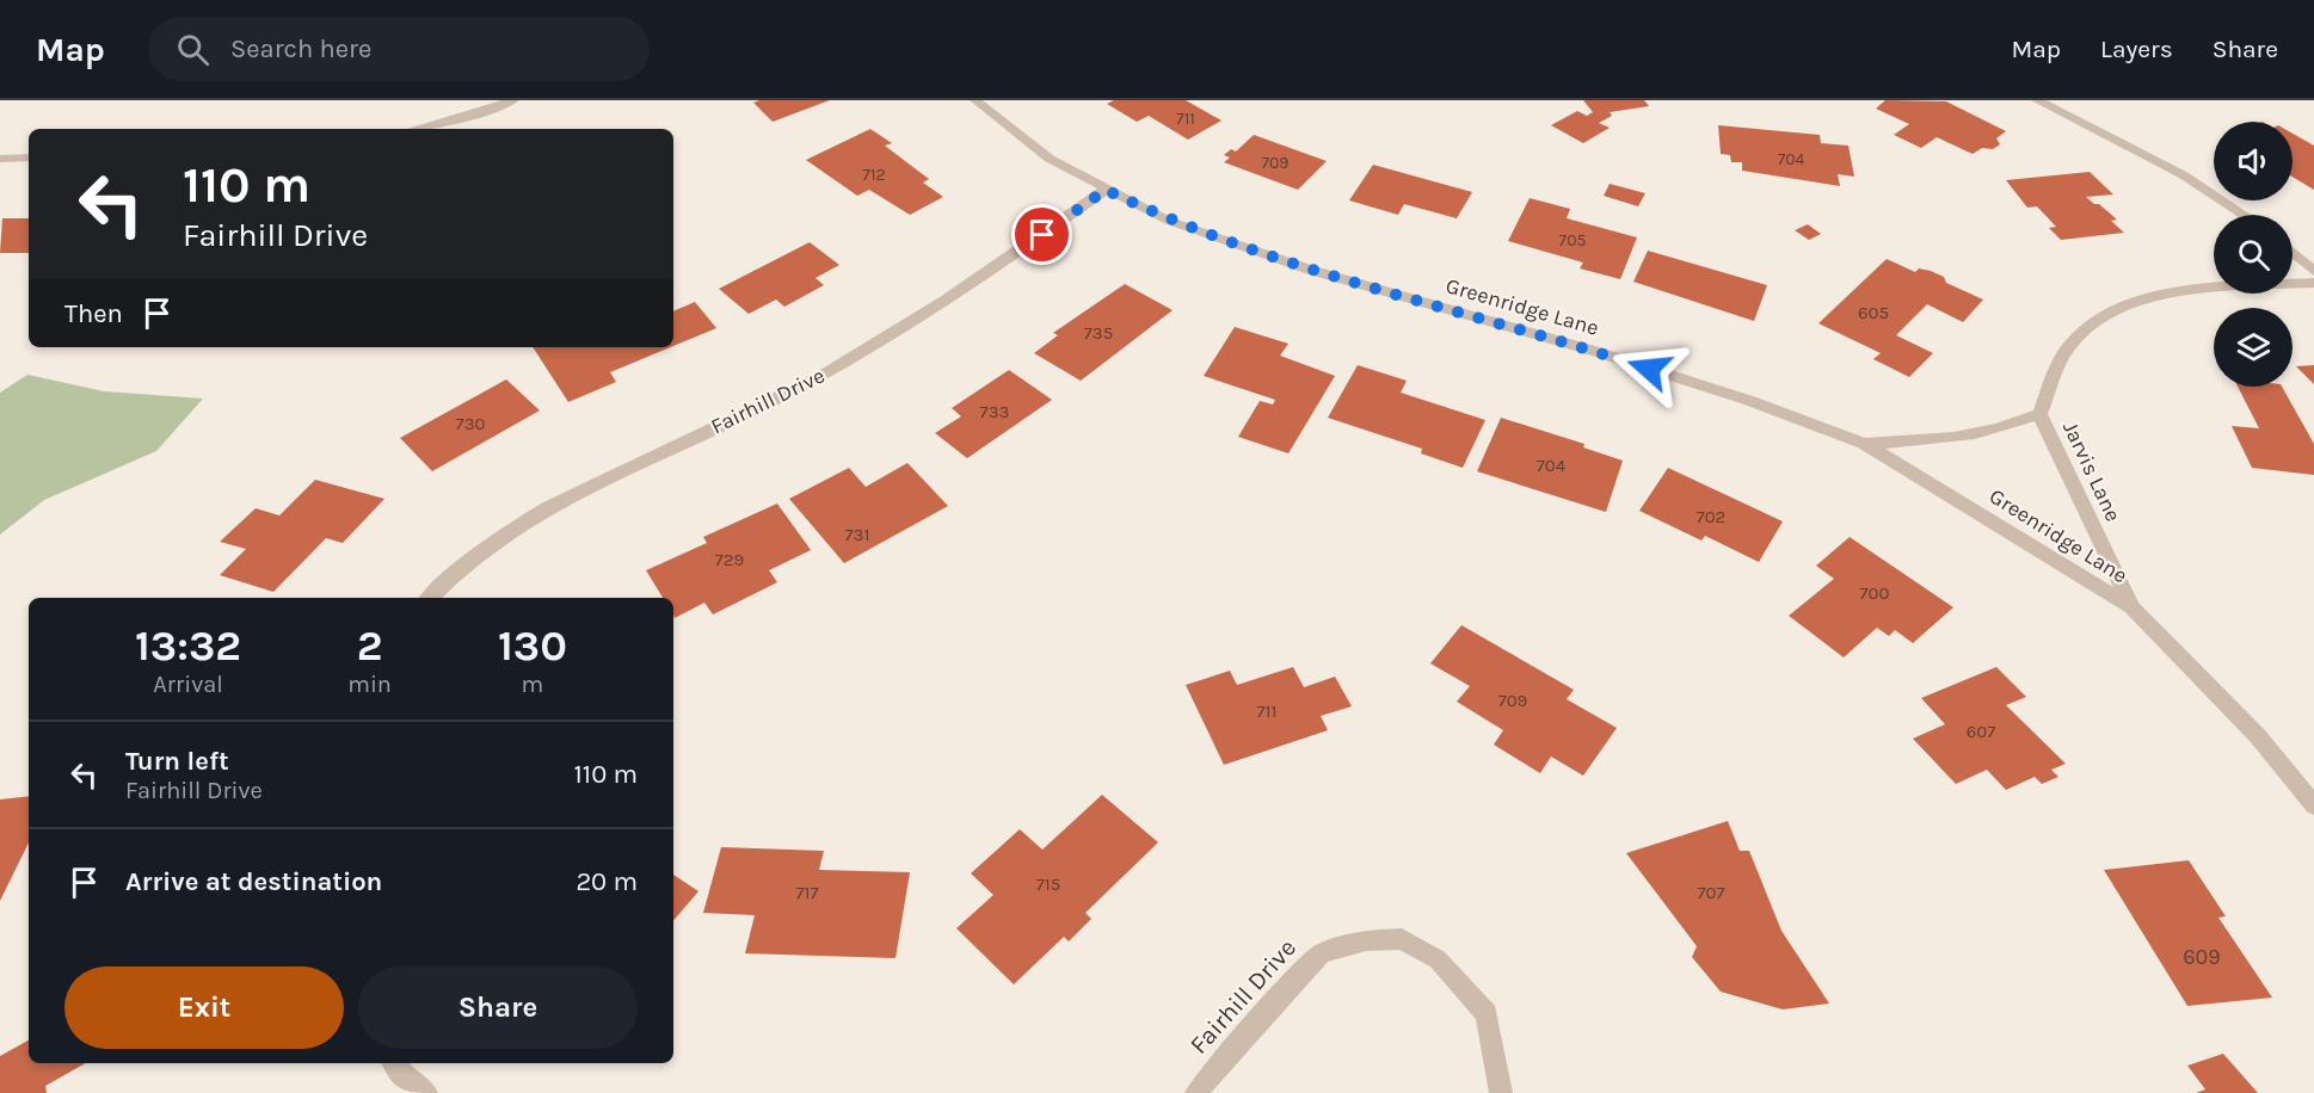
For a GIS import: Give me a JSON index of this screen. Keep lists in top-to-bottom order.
{
  "streets": {
    "street": ["Greenridge Lane", "Fairhill Drive", "Jarvis Lane"]
  },
  "crossings": [
    ["Greenridge Lane", "Fairhill Drive"],
    ["Greenridge Lane", "Jarvis Lane"]
  ],
  "house_numbers": [
    "711",
    "704",
    "709",
    "712",
    "705",
    "605",
    "735",
    "733",
    "730",
    "704",
    "702",
    "731",
    "729",
    "700",
    "709",
    "711",
    "607",
    "715",
    "717",
    "707",
    "609"
  ],
  "page": {
    "header": "Map",
    "search": "Search here",
    "nav": ["Map", "Layers", "Share"],
    "turn": ["110 m", "Fairhill Drive"],
    "then": "Then",
    "eta": [
      "13:32",
      "Arrival",
      "2",
      "min",
      "130",
      "m"
    ],
    "list": [
      {
        "name": "Turn left",
        "note": "Fairhill Drive",
        "value": "110 m"
      },
      {
        "name": "Arrive at destination",
        "value": "20 m"
      }
    ],
    "buttons": ["Exit", "Share"]
  }
}
